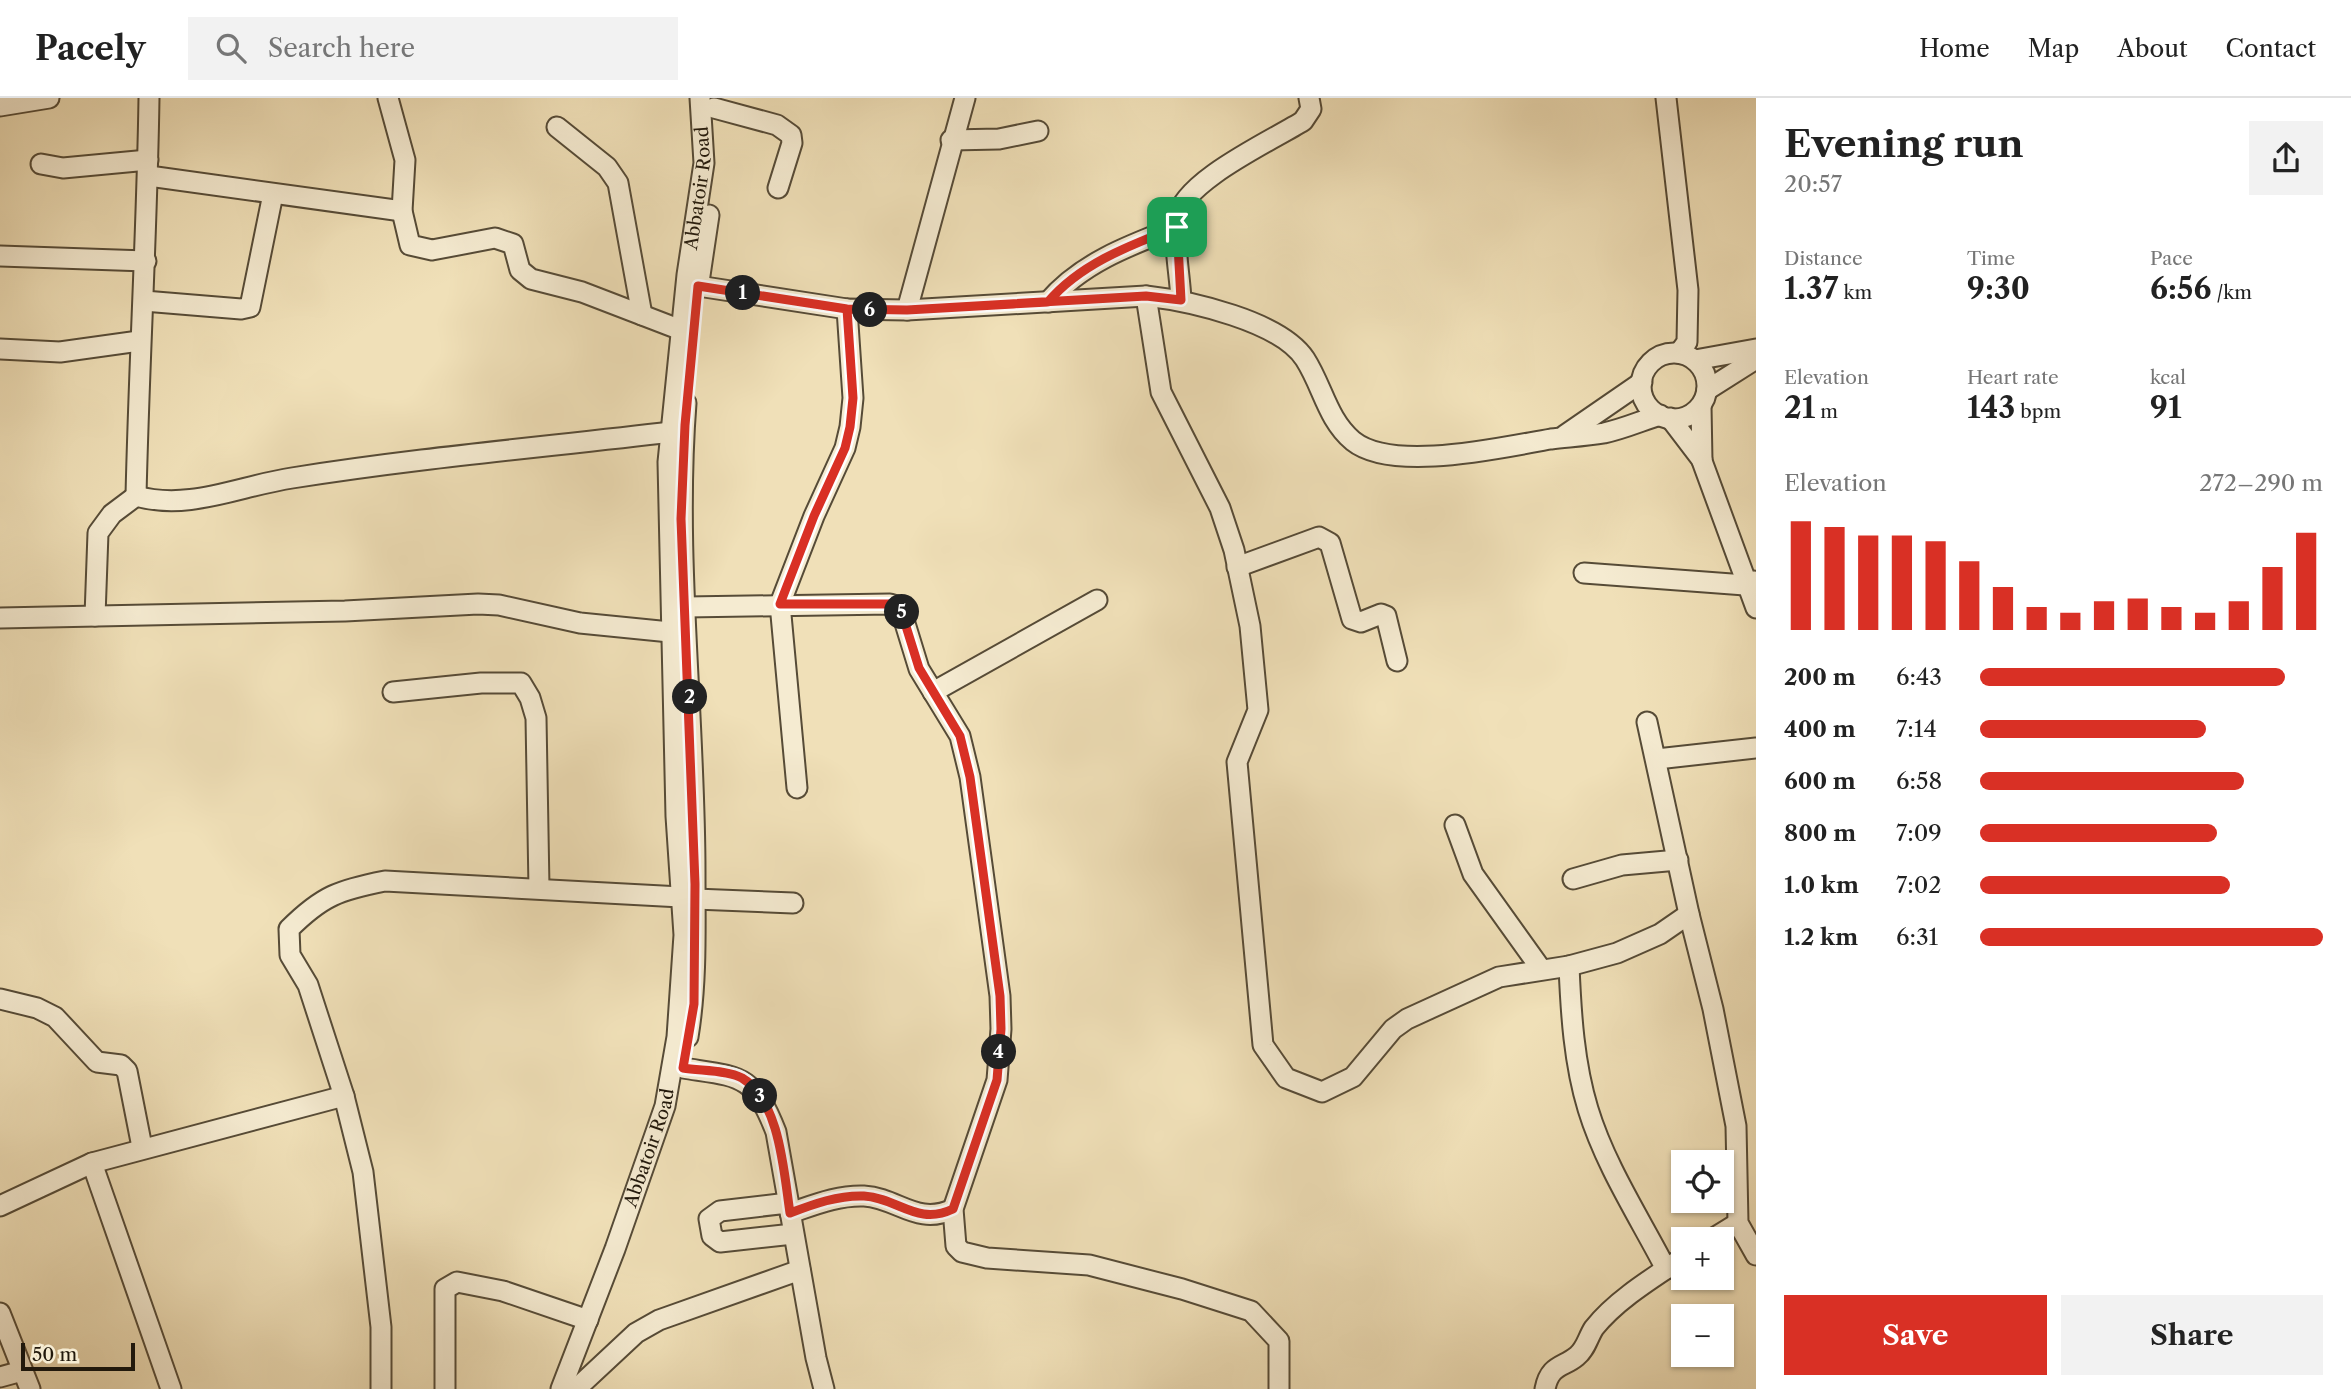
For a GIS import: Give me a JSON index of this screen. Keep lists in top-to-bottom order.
{
  "streets": {
    "street": ["Abbatoir Road"]
  },
  "scale_bar": "50 m",
  "page": {
    "header": "Pacely",
    "search": "Search here",
    "nav": [
      "Home",
      "Map",
      "About",
      "Contact"
    ],
    "heading": ["Evening run", "20:57"],
    "stats": [
      ["Distance", "1.37 km"],
      ["Time", "9:30"],
      ["Pace", "6:56 /km"],
      ["Elevation", "21 m"],
      ["Heart rate", "143 bpm"],
      ["kcal", "91"]
    ],
    "pins": [
      "1",
      "6",
      "5",
      "2",
      "4",
      "3"
    ],
    "chart": ["Elevation", "272–290 m"],
    "list": [
      {
        "name": "200 m",
        "note": "6:43"
      },
      {
        "name": "400 m",
        "note": "7:14"
      },
      {
        "name": "600 m",
        "note": "6:58"
      },
      {
        "name": "800 m",
        "note": "7:09"
      },
      {
        "name": "1.0 km",
        "note": "7:02"
      },
      {
        "name": "1.2 km",
        "note": "6:31"
      }
    ],
    "map_buttons": ["+", "−"],
    "buttons": ["Save", "Share"],
    "scale": "50 m"
  }
}
